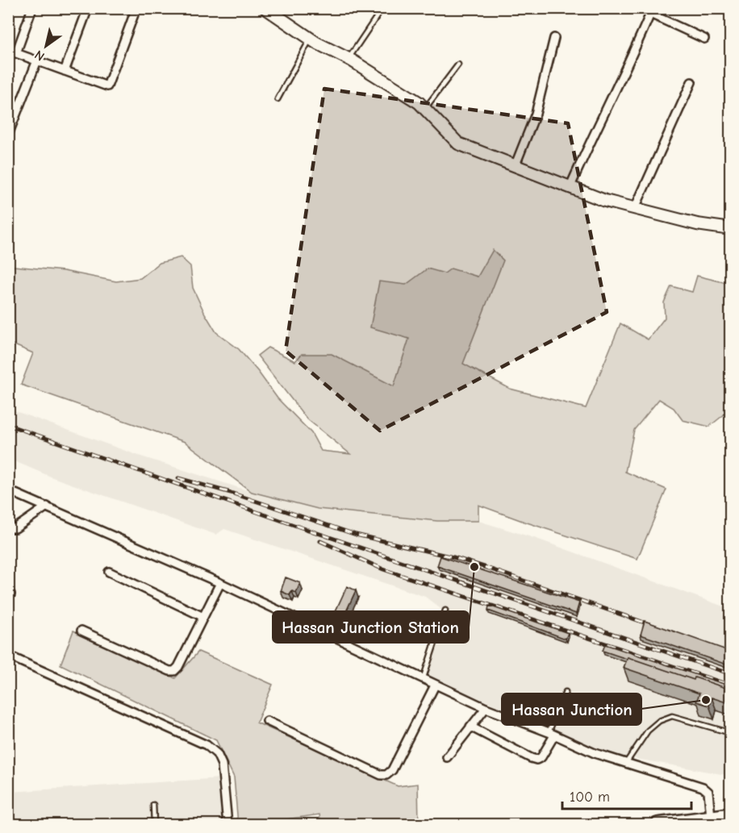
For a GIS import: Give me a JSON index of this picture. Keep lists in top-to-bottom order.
{
  "places": ["Hassan Junction Station", "Hassan Junction"],
  "scale_bar": "100 m",
  "north": "bottom left"
}
